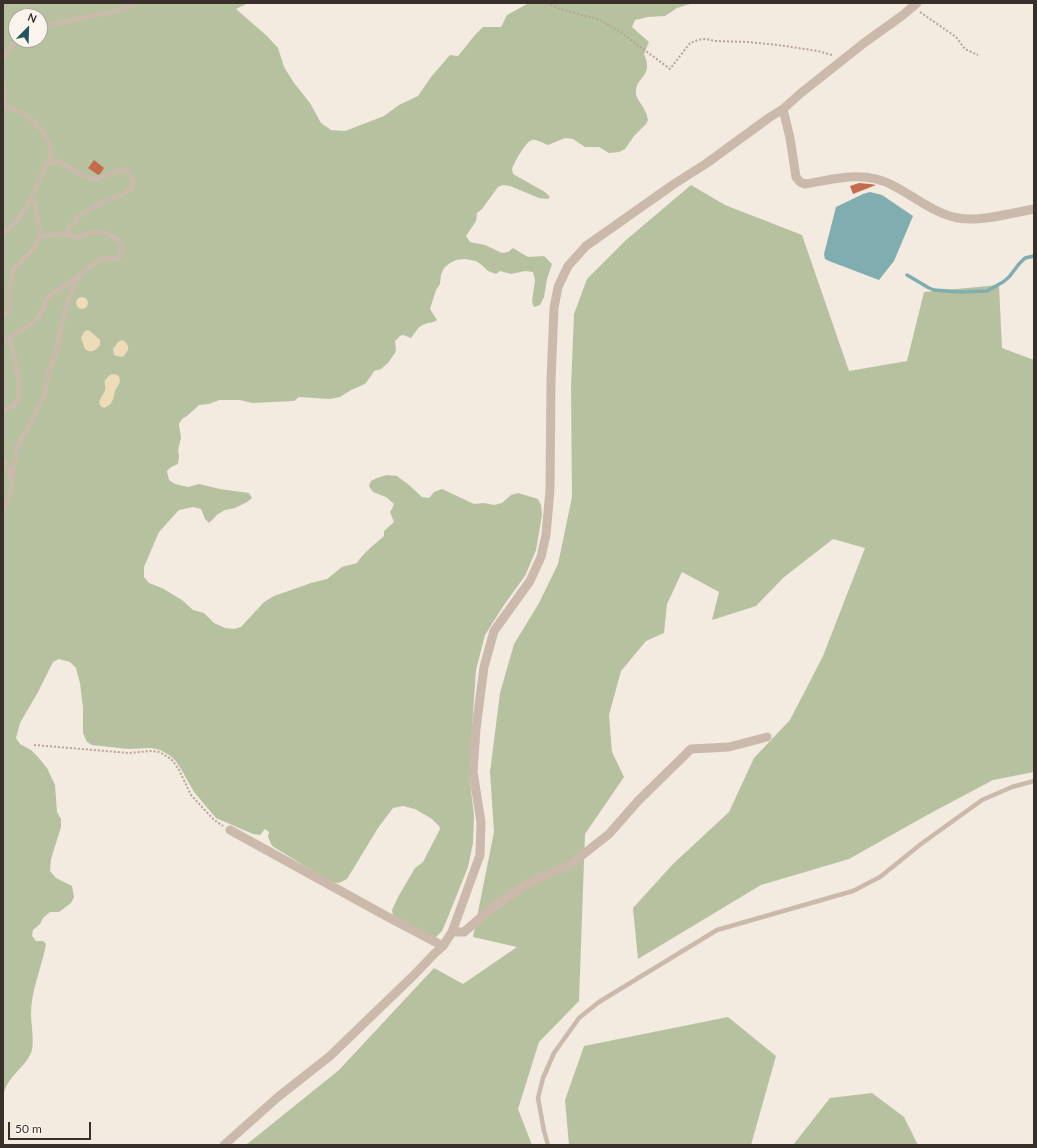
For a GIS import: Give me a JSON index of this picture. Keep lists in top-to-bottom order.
{
  "scale_bar": "50 m",
  "north": "top right"
}
